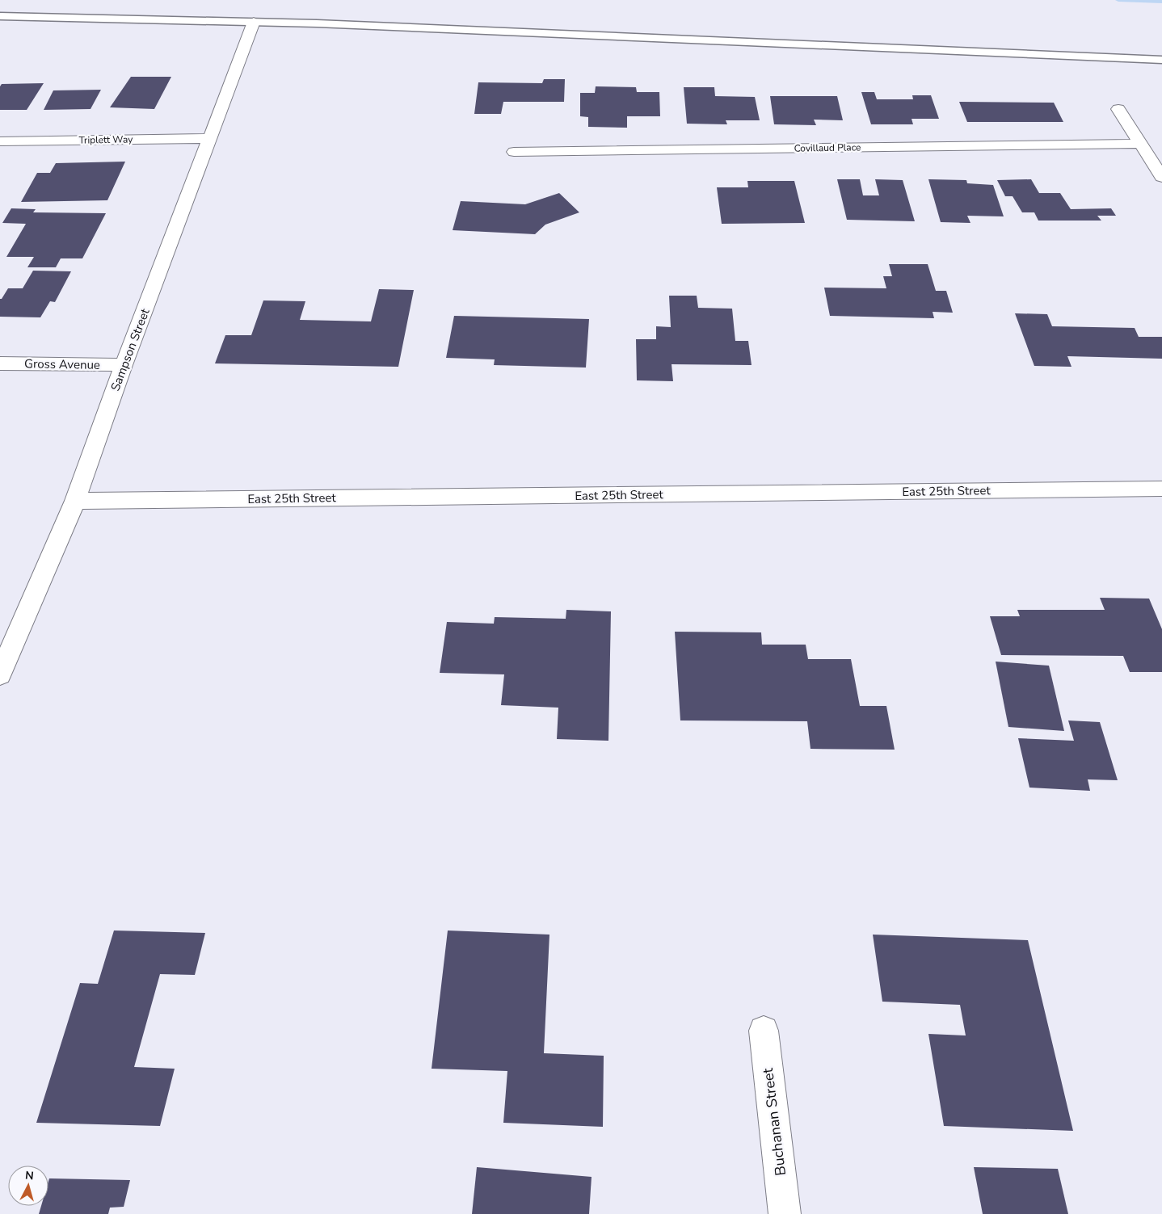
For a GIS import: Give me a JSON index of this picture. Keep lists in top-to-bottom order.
{
  "streets": {
    "street": [
      "Triplett Way",
      "Covillaud Place",
      "Sampson Street",
      "Gross Avenue",
      "East 25th Street",
      "Buchanan Street"
    ]
  },
  "crossings": [
    ["Triplett Way", "Sampson Street"],
    ["Sampson Street", "Gross Avenue"],
    ["Sampson Street", "East 25th Street"]
  ],
  "north": "top"
}
